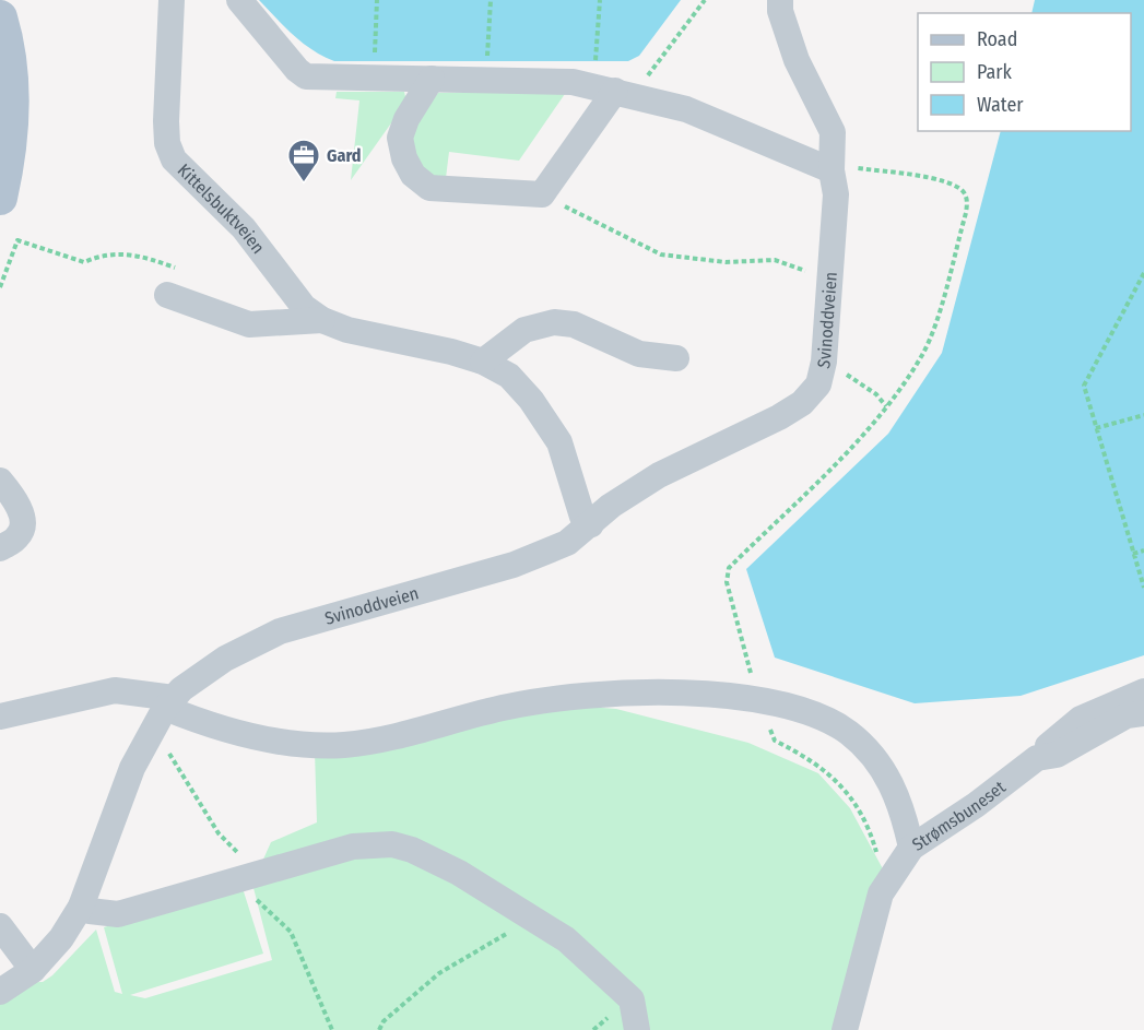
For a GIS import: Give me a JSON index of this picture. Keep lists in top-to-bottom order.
{
  "streets": {
    "street": ["Kittelsbuktveien", "Svinoddveien", "Strømsbuneset"]
  },
  "crossings": [
    ["Kittelsbuktveien", "Svinoddveien"]
  ],
  "places": {
    "office": ["Gard"]
  },
  "legend": ["Road", "Park", "Water"]
}
